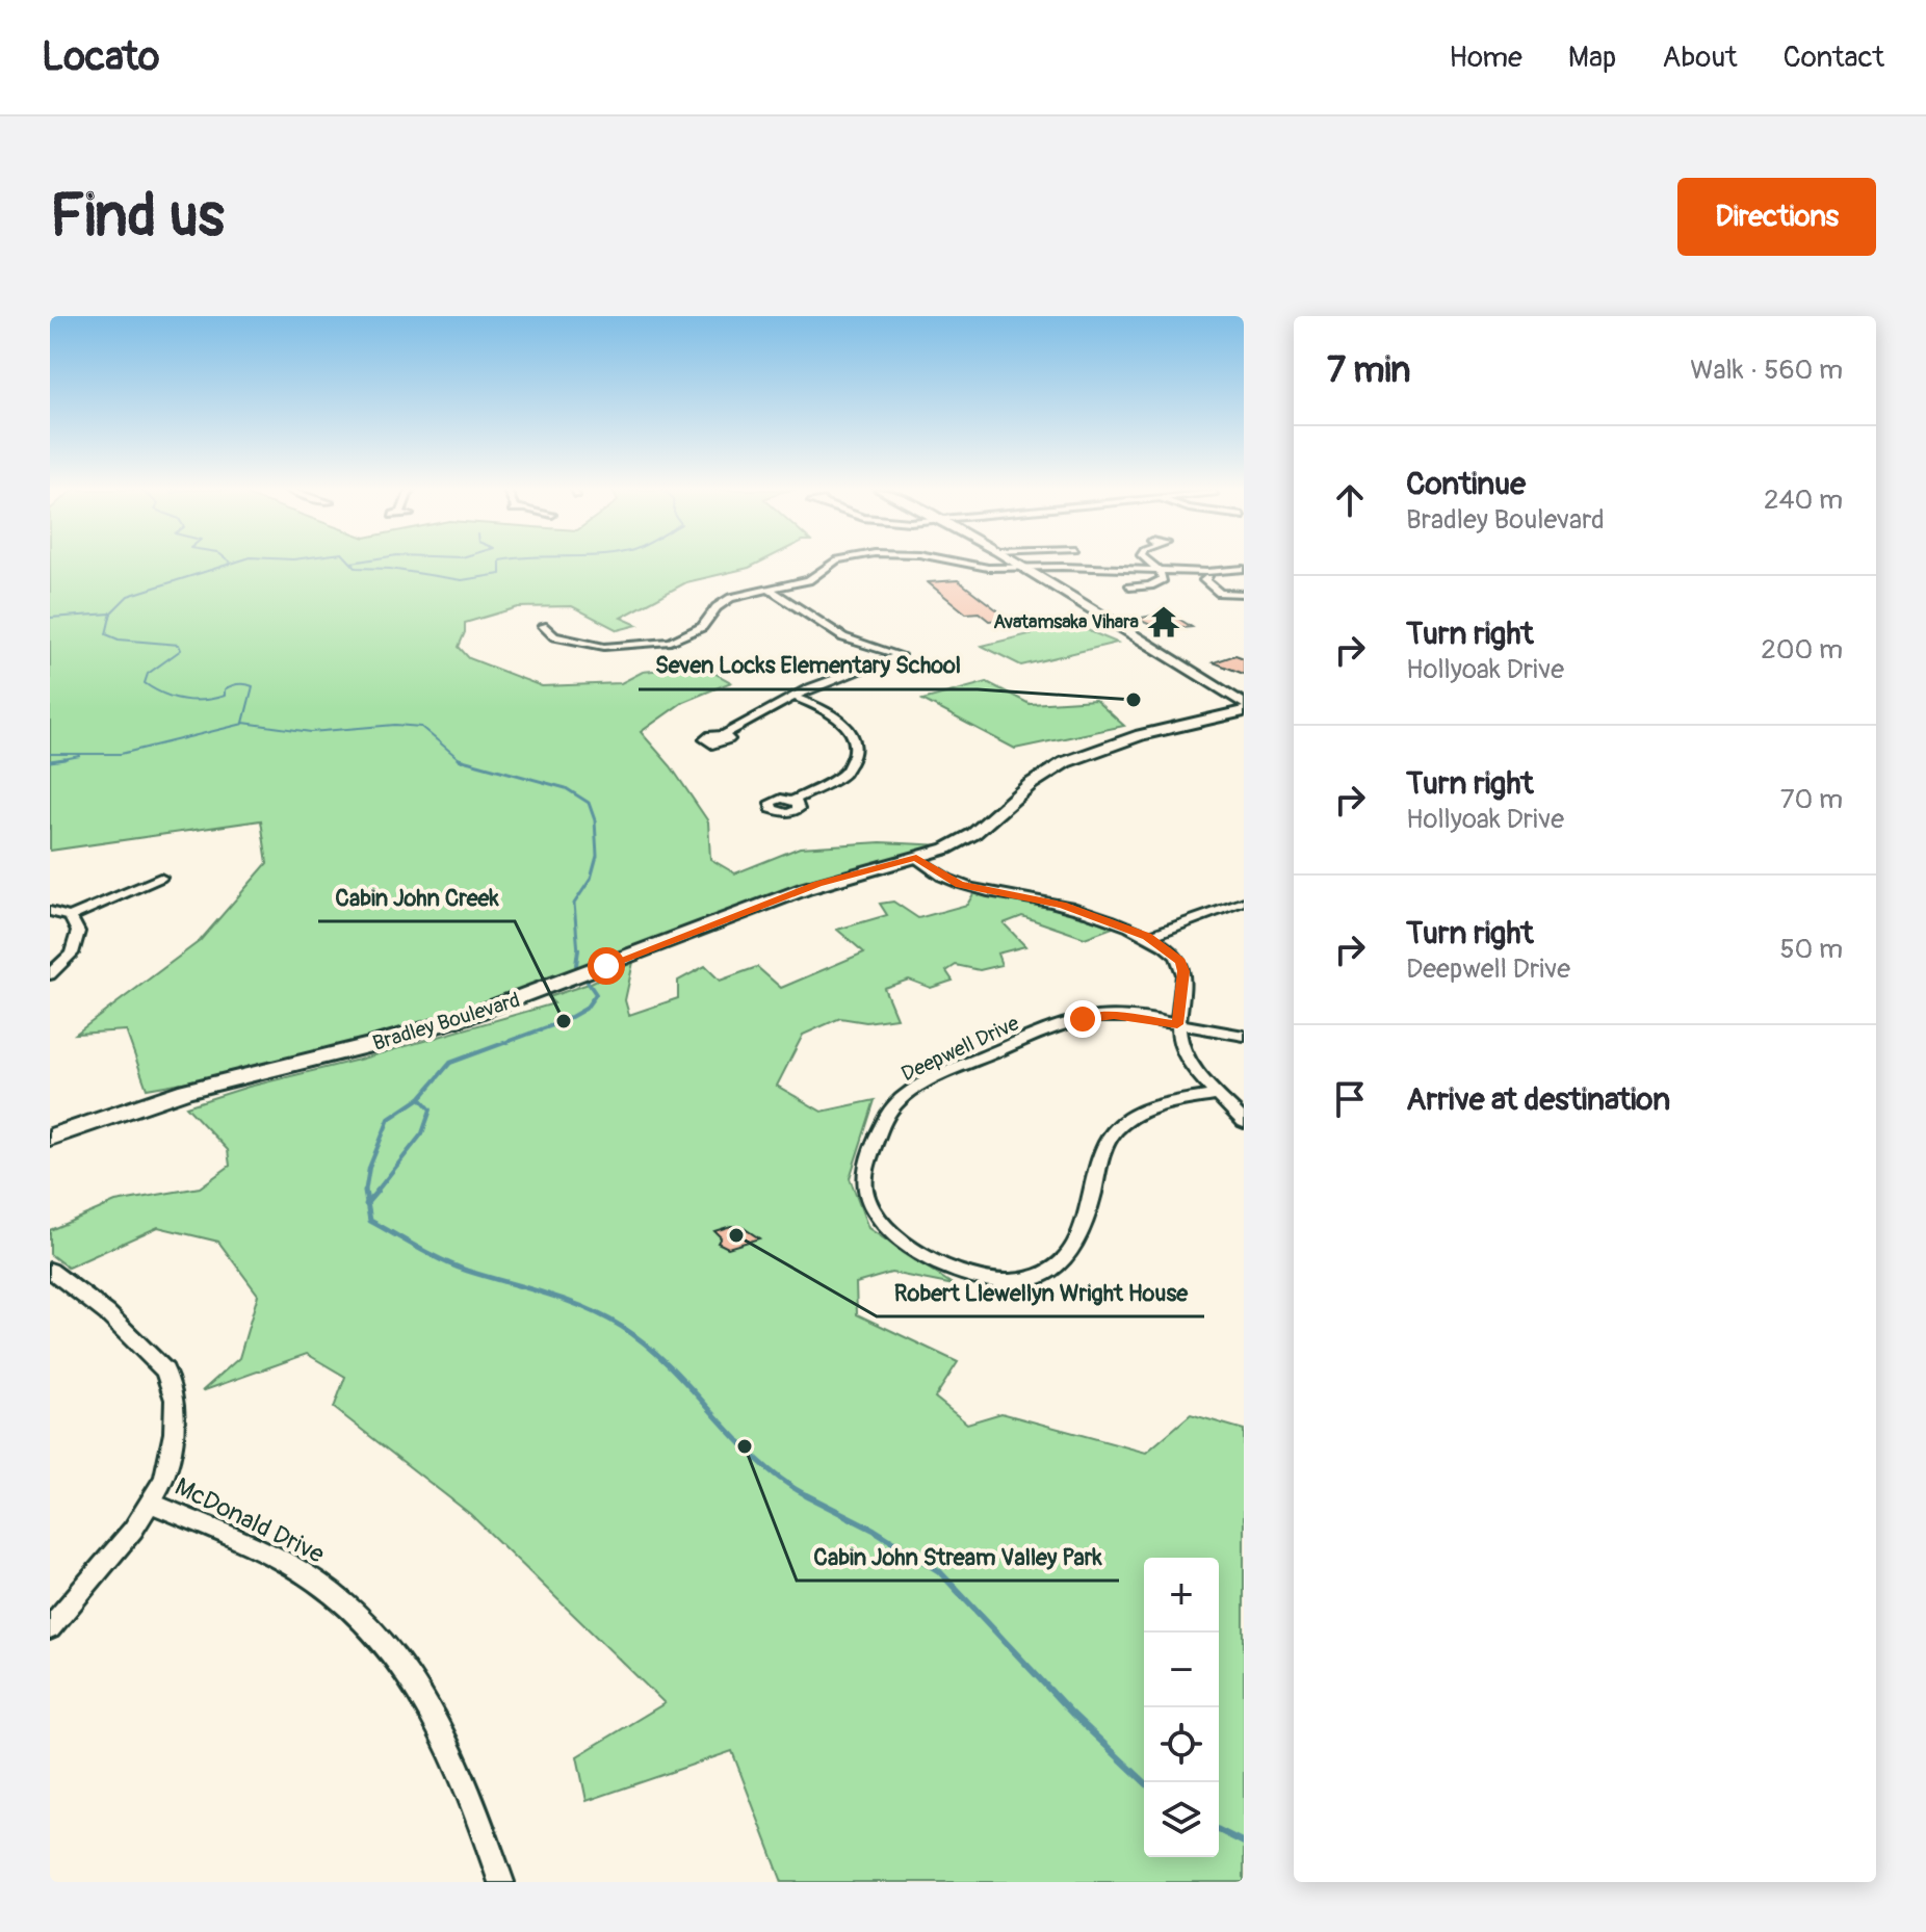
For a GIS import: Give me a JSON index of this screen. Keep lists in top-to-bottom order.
{
  "streets": {
    "main road": ["Bradley Boulevard"],
    "street": ["Deepwell Drive", "McDonald Drive"]
  },
  "places": {
    "temple": ["Avatamsaka Vihara"],
    "other": [
      "Seven Locks Elementary School",
      "Cabin John Creek",
      "Robert Llewellyn Wright House",
      "Cabin John Stream Valley Park"
    ]
  },
  "page": {
    "header": "Locato",
    "nav": [
      "Home",
      "Map",
      "About",
      "Contact"
    ],
    "buttons": "Directions",
    "title": "Find us",
    "heading": ["7 min", "Walk · 560 m"],
    "list": [
      ["Continue", "Bradley Boulevard", "240 m"],
      ["Turn right", "Hollyoak Drive", "200 m"],
      ["Turn right", "Hollyoak Drive", "70 m"],
      ["Turn right", "Deepwell Drive", "50 m"],
      "Arrive at destination"
    ],
    "map_buttons": ["+", "−"]
  }
}
